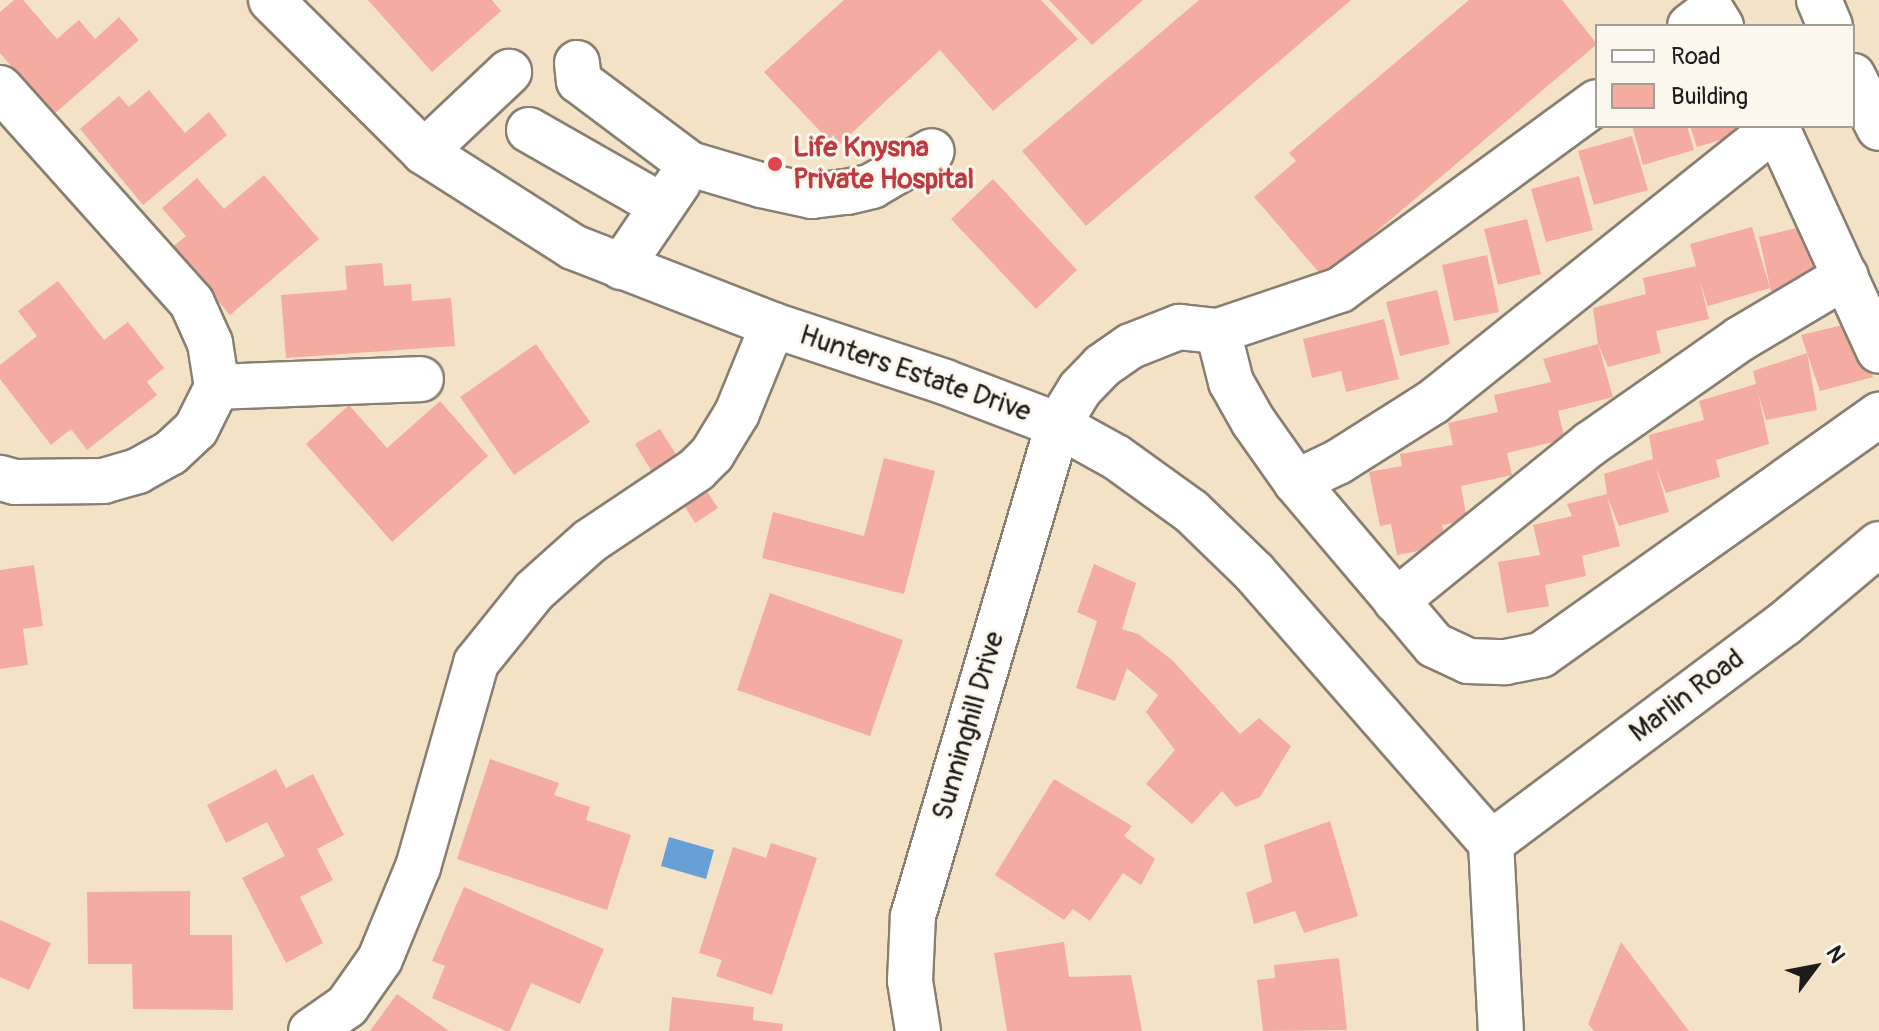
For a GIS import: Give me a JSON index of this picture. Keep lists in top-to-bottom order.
{
  "streets": {
    "street": ["Hunters Estate Drive", "Marlin Road", "Sunninghill Drive"]
  },
  "crossings": [
    ["Hunters Estate Drive", "Marlin Road"],
    ["Hunters Estate Drive", "Sunninghill Drive"]
  ],
  "places": ["Life Knysna Private Hospital"],
  "legend": ["Road", "Building"],
  "north": "top right"
}
